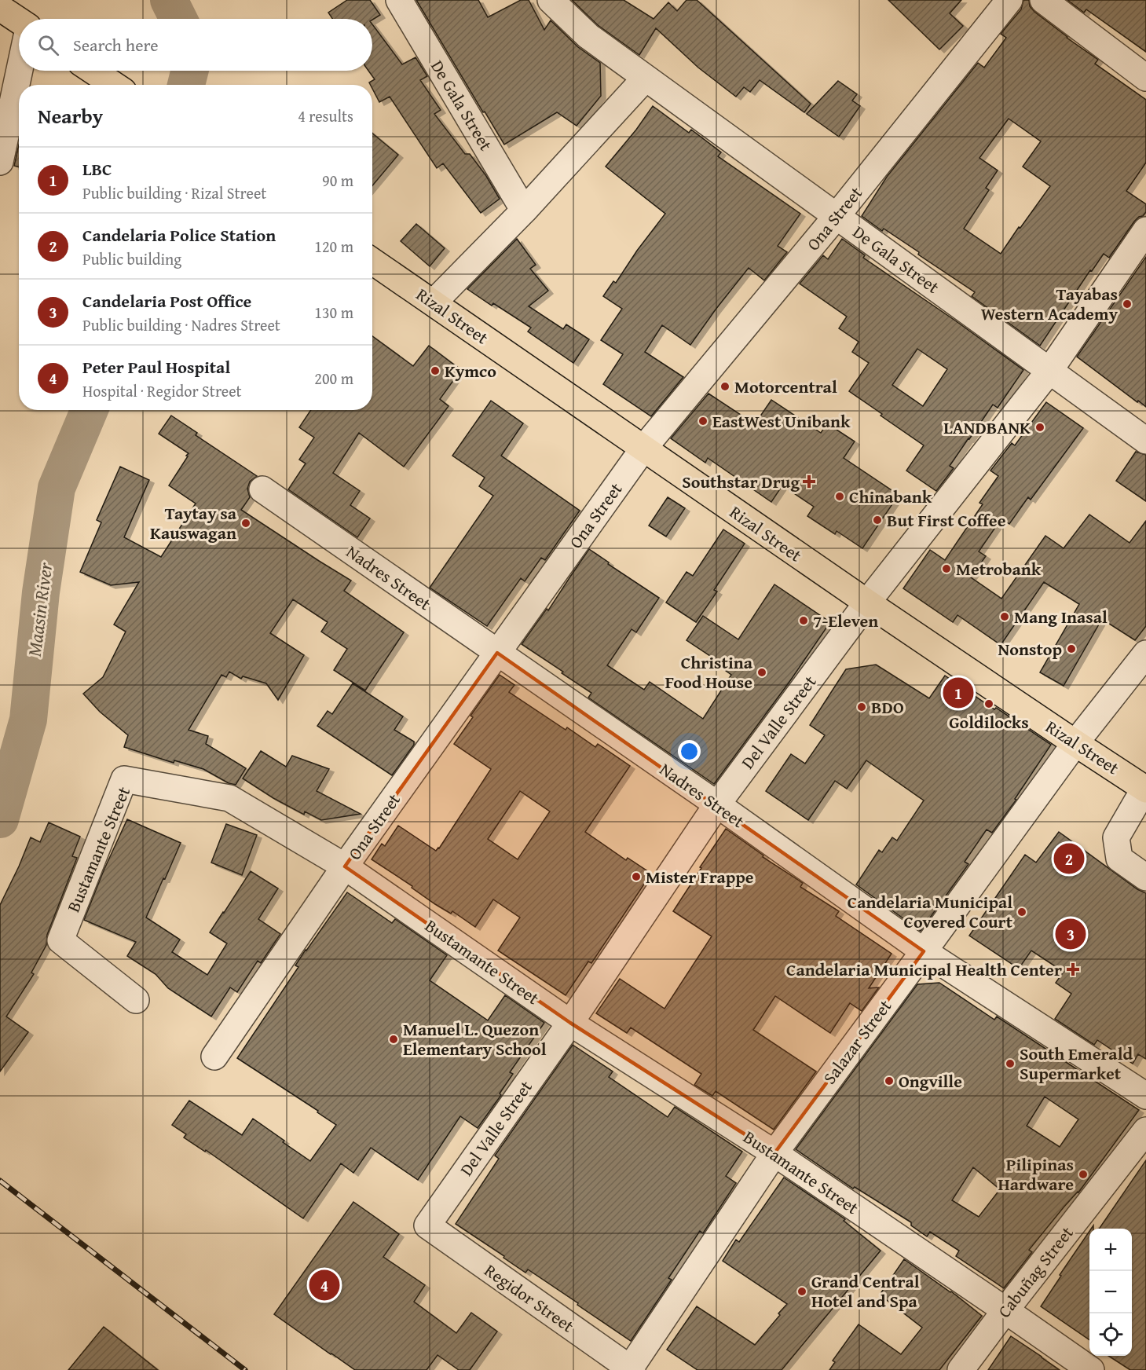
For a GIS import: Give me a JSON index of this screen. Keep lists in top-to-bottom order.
{
  "streets": {
    "main road": ["Rizal Street"],
    "street": [
      "De Gala Street",
      "Ona Street",
      "Nadres Street",
      "Del Valle Street",
      "Bustamante Street",
      "Salazar Street",
      "Cabuñag Street",
      "Regidor Street"
    ]
  },
  "crossings": [
    ["De Gala Street", "Ona Street"],
    ["De Gala Street", "Del Valle Street"],
    ["Ona Street", "Rizal Street"],
    ["Ona Street", "Nadres Street"],
    ["Ona Street", "Bustamante Street"],
    ["Rizal Street", "Del Valle Street"],
    ["Rizal Street", "Salazar Street"],
    ["Nadres Street", "Del Valle Street"],
    ["Nadres Street", "Salazar Street"],
    ["Del Valle Street", "Bustamante Street"],
    ["Del Valle Street", "Regidor Street"],
    ["Bustamante Street", "Salazar Street"],
    ["Bustamante Street", "Cabuñag Street"],
    ["Salazar Street", "Regidor Street"]
  ],
  "water": ["Maasin River"],
  "places": {
    "other": [
      "Tayabas Western Academy",
      "Kymco",
      "Motorcentral",
      "EastWest Unibank",
      "LANDBANK",
      "Chinabank",
      "But First Coffee",
      "Taytay sa Kauswagan",
      "Metrobank",
      "Mang Inasal",
      "7-Eleven",
      "Nonstop",
      "Christina Food House",
      "Goldilocks",
      "BDO",
      "Mister Frappe",
      "Candelaria Municipal Covered Court",
      "Manuel L. Quezon Elementary School",
      "South Emerald Supermarket",
      "Ongville",
      "Pilipinas Hardware",
      "Grand Central Hotel and Spa"
    ],
    "health": ["Southstar Drug", "Candelaria Municipal Health Center"]
  },
  "page": {
    "search": "Search here",
    "heading": ["Nearby", "4 results"],
    "list": [
      {
        "mark": "1",
        "name": "LBC",
        "note": "Public building · Rizal Street",
        "value": "90 m"
      },
      {
        "mark": "2",
        "name": "Candelaria Police Station",
        "note": "Public building",
        "value": "120 m"
      },
      {
        "mark": "3",
        "name": "Candelaria Post Office",
        "note": "Public building · Nadres Street",
        "value": "130 m"
      },
      {
        "mark": "4",
        "name": "Peter Paul Hospital",
        "note": "Hospital · Regidor Street",
        "value": "200 m"
      }
    ],
    "pins": [
      "1",
      "2",
      "3",
      "4"
    ],
    "map_buttons": ["+", "−"]
  }
}
